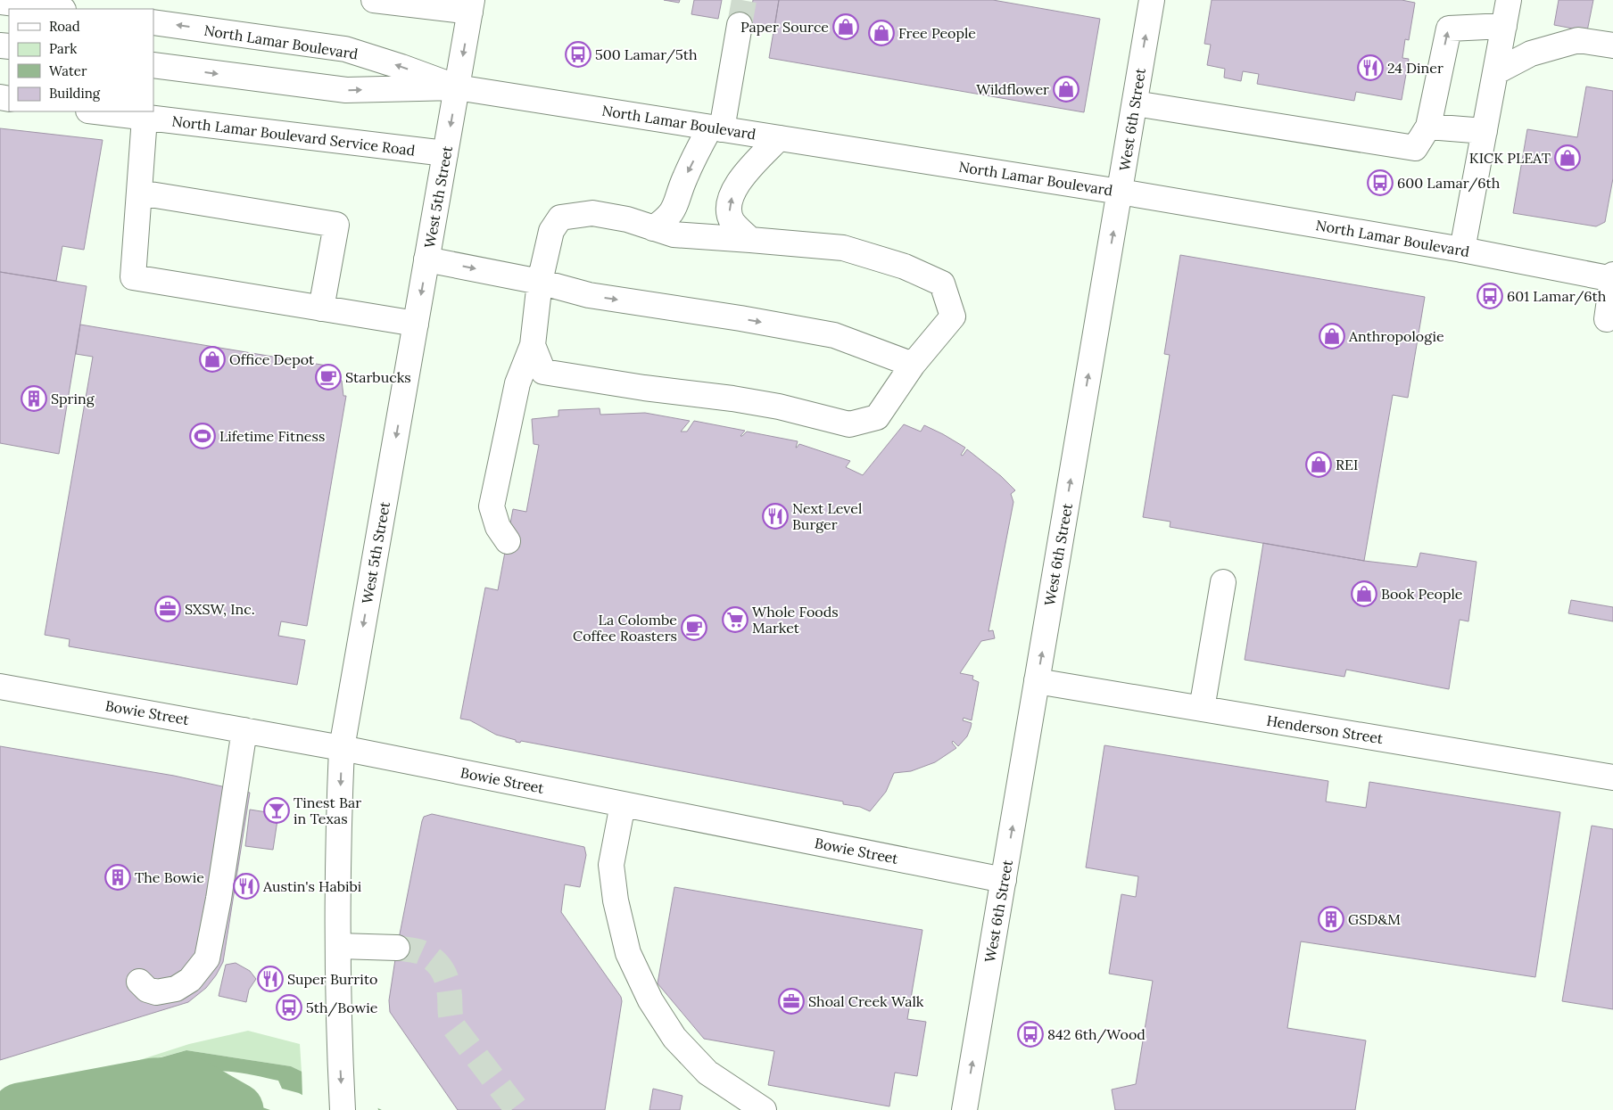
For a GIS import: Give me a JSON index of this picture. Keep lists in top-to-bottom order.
{
  "streets": {
    "main road": [
      "North Lamar Boulevard",
      "West 6th Street",
      "North Lamar Boulevard Service Road",
      "West 5th Street",
      "Bowie Street",
      "Henderson Street"
    ]
  },
  "crossings": [
    ["North Lamar Boulevard", "West 6th Street"],
    ["North Lamar Boulevard", "West 5th Street"],
    ["West 6th Street", "Bowie Street"],
    ["West 6th Street", "Henderson Street"],
    ["North Lamar Boulevard Service Road", "West 5th Street"],
    ["West 5th Street", "Bowie Street"]
  ],
  "one_way": ["West 6th Street", "West 5th Street"],
  "places": {
    "shop": [
      "Paper Source",
      "Free People",
      "Wildflower",
      "KICK PLEAT",
      "Anthropologie",
      "Office Depot",
      "REI",
      "Book People"
    ],
    "bus stop": [
      "500 Lamar/5th",
      "600 Lamar/6th",
      "601 Lamar/6th",
      "5th/Bowie",
      "842 6th/Wood"
    ],
    "restaurant": [
      "24 Diner",
      "Next Level Burger",
      "Austin's Habibi",
      "Super Burrito"
    ],
    "cafe": ["Starbucks", "La Colombe Coffee Roasters"],
    "building": ["Spring", "The Bowie", "GSD&M"],
    "sports": ["Lifetime Fitness"],
    "office": ["SXSW, Inc.", "Shoal Creek Walk"],
    "supermarket": ["Whole Foods Market"],
    "bar": ["Tinest Bar in Texas"]
  },
  "legend": [
    "Road",
    "Park",
    "Water",
    "Building"
  ]
}
